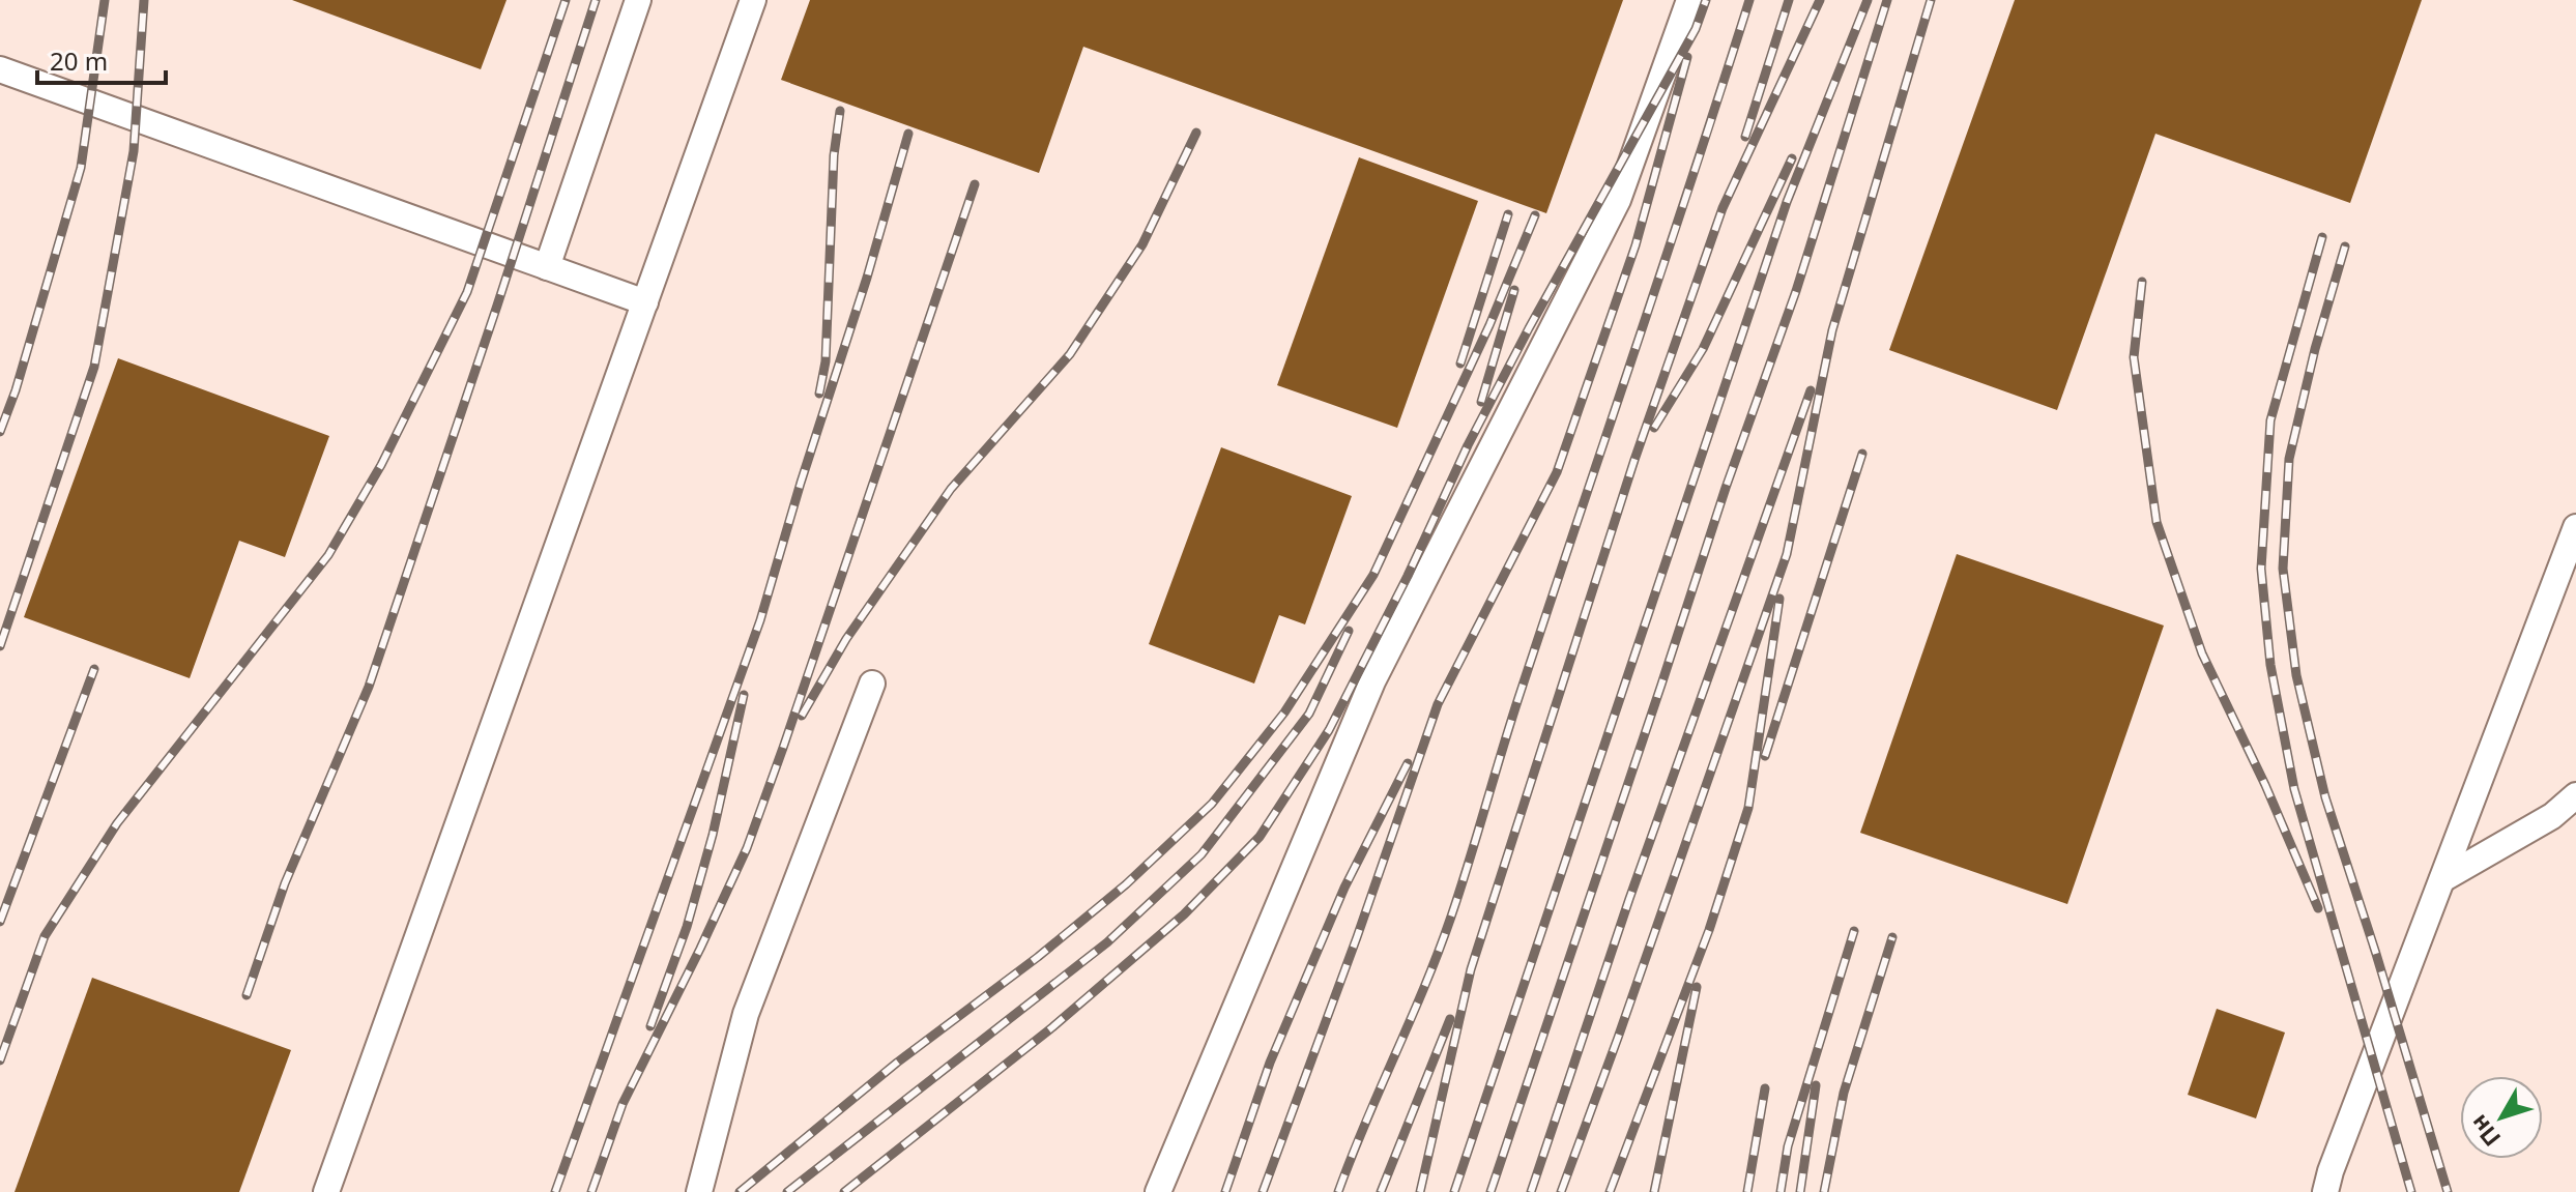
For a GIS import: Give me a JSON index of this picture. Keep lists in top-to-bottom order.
{
  "scale_bar": "20 m",
  "north": "bottom left"
}
